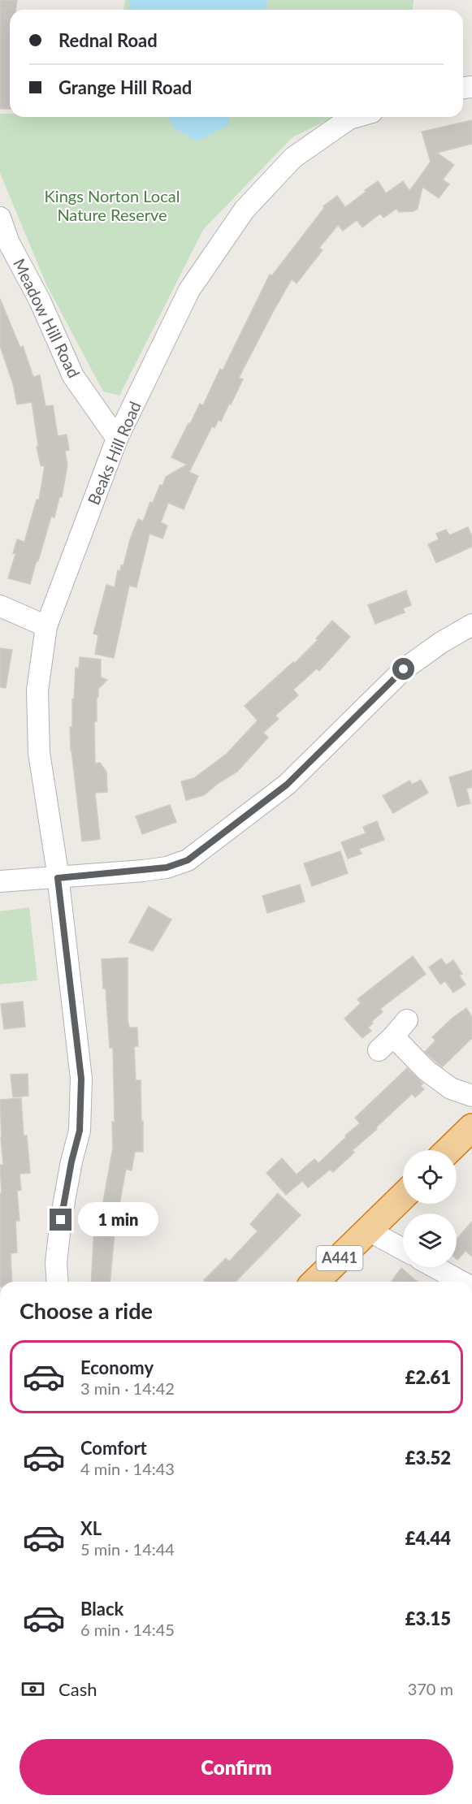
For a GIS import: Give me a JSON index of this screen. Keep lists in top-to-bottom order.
{
  "streets": {
    "highway": ["A441"],
    "street": ["Meadow Hill Road", "Beaks Hill Road"]
  },
  "crossings": [
    ["Meadow Hill Road", "Beaks Hill Road"]
  ],
  "parks": ["Kings Norton Local Nature Reserve"],
  "page": {
    "banner": ["Rednal Road", "Grange Hill Road"],
    "bubble": "1 min",
    "heading": "Choose a ride",
    "list": [
      {
        "name": "Economy",
        "note": "3 min · 14:42",
        "value": "£2.61"
      },
      {
        "name": "Comfort",
        "note": "4 min · 14:43",
        "value": "£3.52"
      },
      {
        "name": "XL",
        "note": "5 min · 14:44",
        "value": "£4.44"
      },
      {
        "name": "Black",
        "note": "6 min · 14:45",
        "value": "£3.15"
      }
    ],
    "pay": ["Cash", "370 m"],
    "buttons": "Confirm"
  }
}
